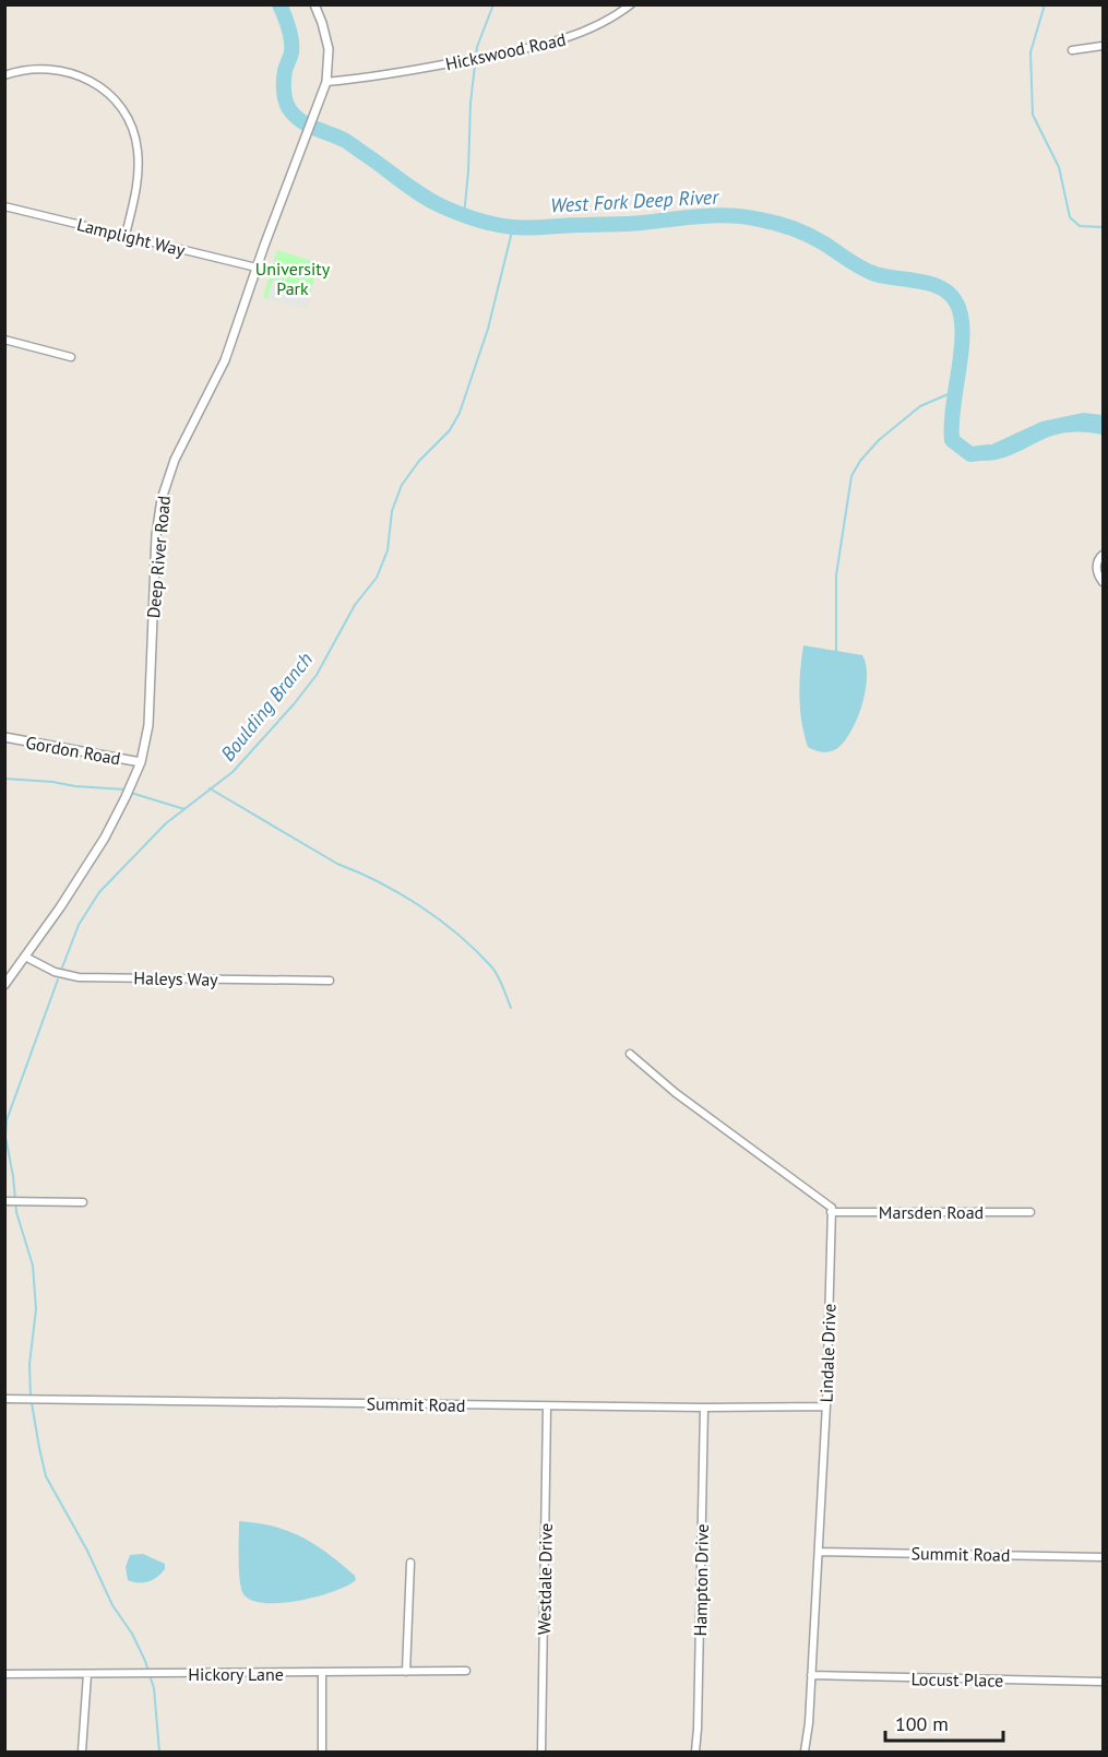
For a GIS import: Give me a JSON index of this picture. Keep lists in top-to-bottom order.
{
  "streets": {
    "street": [
      "Hickswood Road",
      "Lamplight Way",
      "Deep River Road",
      "Gordon Road",
      "Haleys Way",
      "Marsden Road",
      "Lindale Drive",
      "Summit Road",
      "Westdale Drive",
      "Hampton Drive",
      "Hickory Lane",
      "Locust Place"
    ]
  },
  "crossings": [
    ["Hickswood Road", "Deep River Road"],
    ["Lamplight Way", "Deep River Road"],
    ["Deep River Road", "Gordon Road"],
    ["Deep River Road", "Haleys Way"],
    ["Marsden Road", "Lindale Drive"],
    ["Lindale Drive", "Summit Road"],
    ["Lindale Drive", "Locust Place"],
    ["Summit Road", "Westdale Drive"],
    ["Summit Road", "Hampton Drive"]
  ],
  "water": ["West Fork Deep River", "Boulding Branch"],
  "parks": ["University Park"],
  "scale_bar": "100 m"
}
